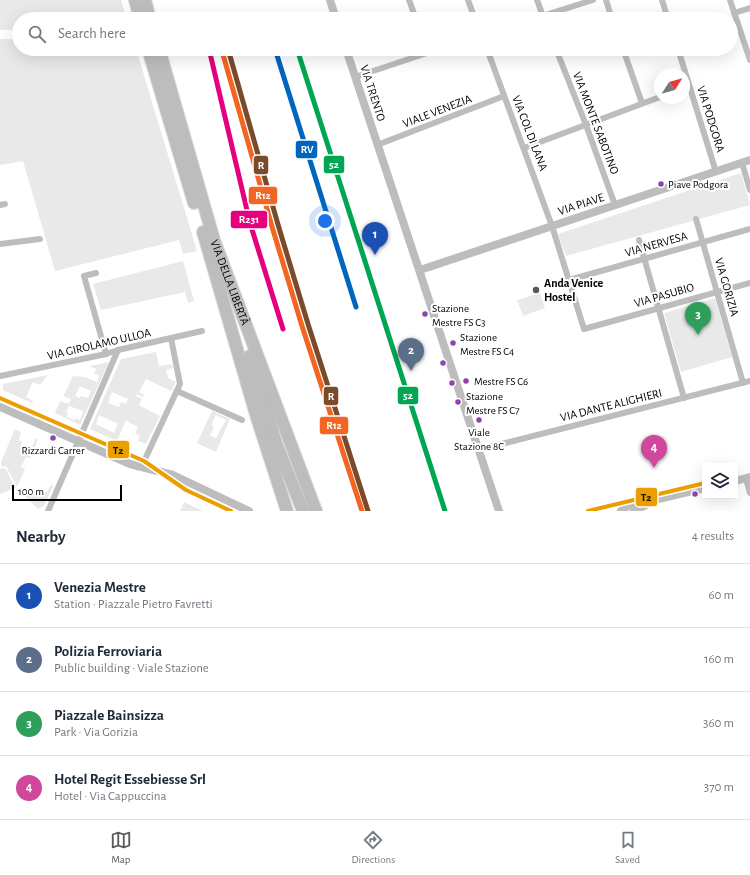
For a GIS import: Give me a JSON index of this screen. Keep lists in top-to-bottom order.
{
  "streets": {
    "highway": ["VIA DELLA LIBERTÀ"],
    "street": [
      "VIA TRENTO",
      "VIALE VENEZIA",
      "VIA PODGORA",
      "VIA MONTE SABOTINO",
      "VIA COL DI LANA",
      "VIA PIAVE",
      "VIA NERVESA",
      "VIA GORIZIA",
      "VIA PASUBIO",
      "VIA GIROLAMO ULLOA",
      "VIA DANTE ALIGHIERI"
    ]
  },
  "crossings": [
    ["VIA TRENTO", "VIALE VENEZIA"],
    ["VIA TRENTO", "VIA PIAVE"],
    ["VIA TRENTO", "VIA DANTE ALIGHIERI"],
    ["VIALE VENEZIA", "VIA COL DI LANA"],
    ["VIA PODGORA", "VIA PIAVE"],
    ["VIA MONTE SABOTINO", "VIA PIAVE"],
    ["VIA COL DI LANA", "VIA PIAVE"],
    ["VIA COL DI LANA", "VIA NERVESA"],
    ["VIA COL DI LANA", "VIA PASUBIO"],
    ["VIA NERVESA", "VIA GORIZIA"],
    ["VIA GORIZIA", "VIA PASUBIO"],
    ["VIA GORIZIA", "VIA DANTE ALIGHIERI"]
  ],
  "places": [
    "Piave Podgora",
    "Anda Venice Hostel",
    "Stazione Mestre FS C3",
    "Stazione Mestre FS C4",
    "Mestre FS C6",
    "Stazione Mestre FS C7",
    "Viale Stazione 8C",
    "Rizzardi Carrer"
  ],
  "lines": [
    "transit line R",
    "transit line 52",
    "transit line R12",
    "transit line R231",
    "transit line RV",
    "transit line T2"
  ],
  "scale_bar": "100 m",
  "north": "top right",
  "page": {
    "search": "Search here",
    "pins": [
      "1",
      "3",
      "2",
      "4"
    ],
    "scale": "100 m",
    "heading": ["Nearby", "4 results"],
    "list": [
      {
        "mark": "1",
        "name": "Venezia Mestre",
        "note": "Station · Piazzale Pietro Favretti",
        "value": "60 m"
      },
      {
        "mark": "2",
        "name": "Polizia Ferroviaria",
        "note": "Public building · Viale Stazione",
        "value": "160 m"
      },
      {
        "mark": "3",
        "name": "Piazzale Bainsizza",
        "note": "Park · Via Gorizia",
        "value": "360 m"
      },
      {
        "mark": "4",
        "name": "Hotel Regit Essebiesse Srl",
        "note": "Hotel · Via Cappuccina",
        "value": "370 m"
      }
    ],
    "nav": ["Map", "Directions", "Saved"]
  }
}
